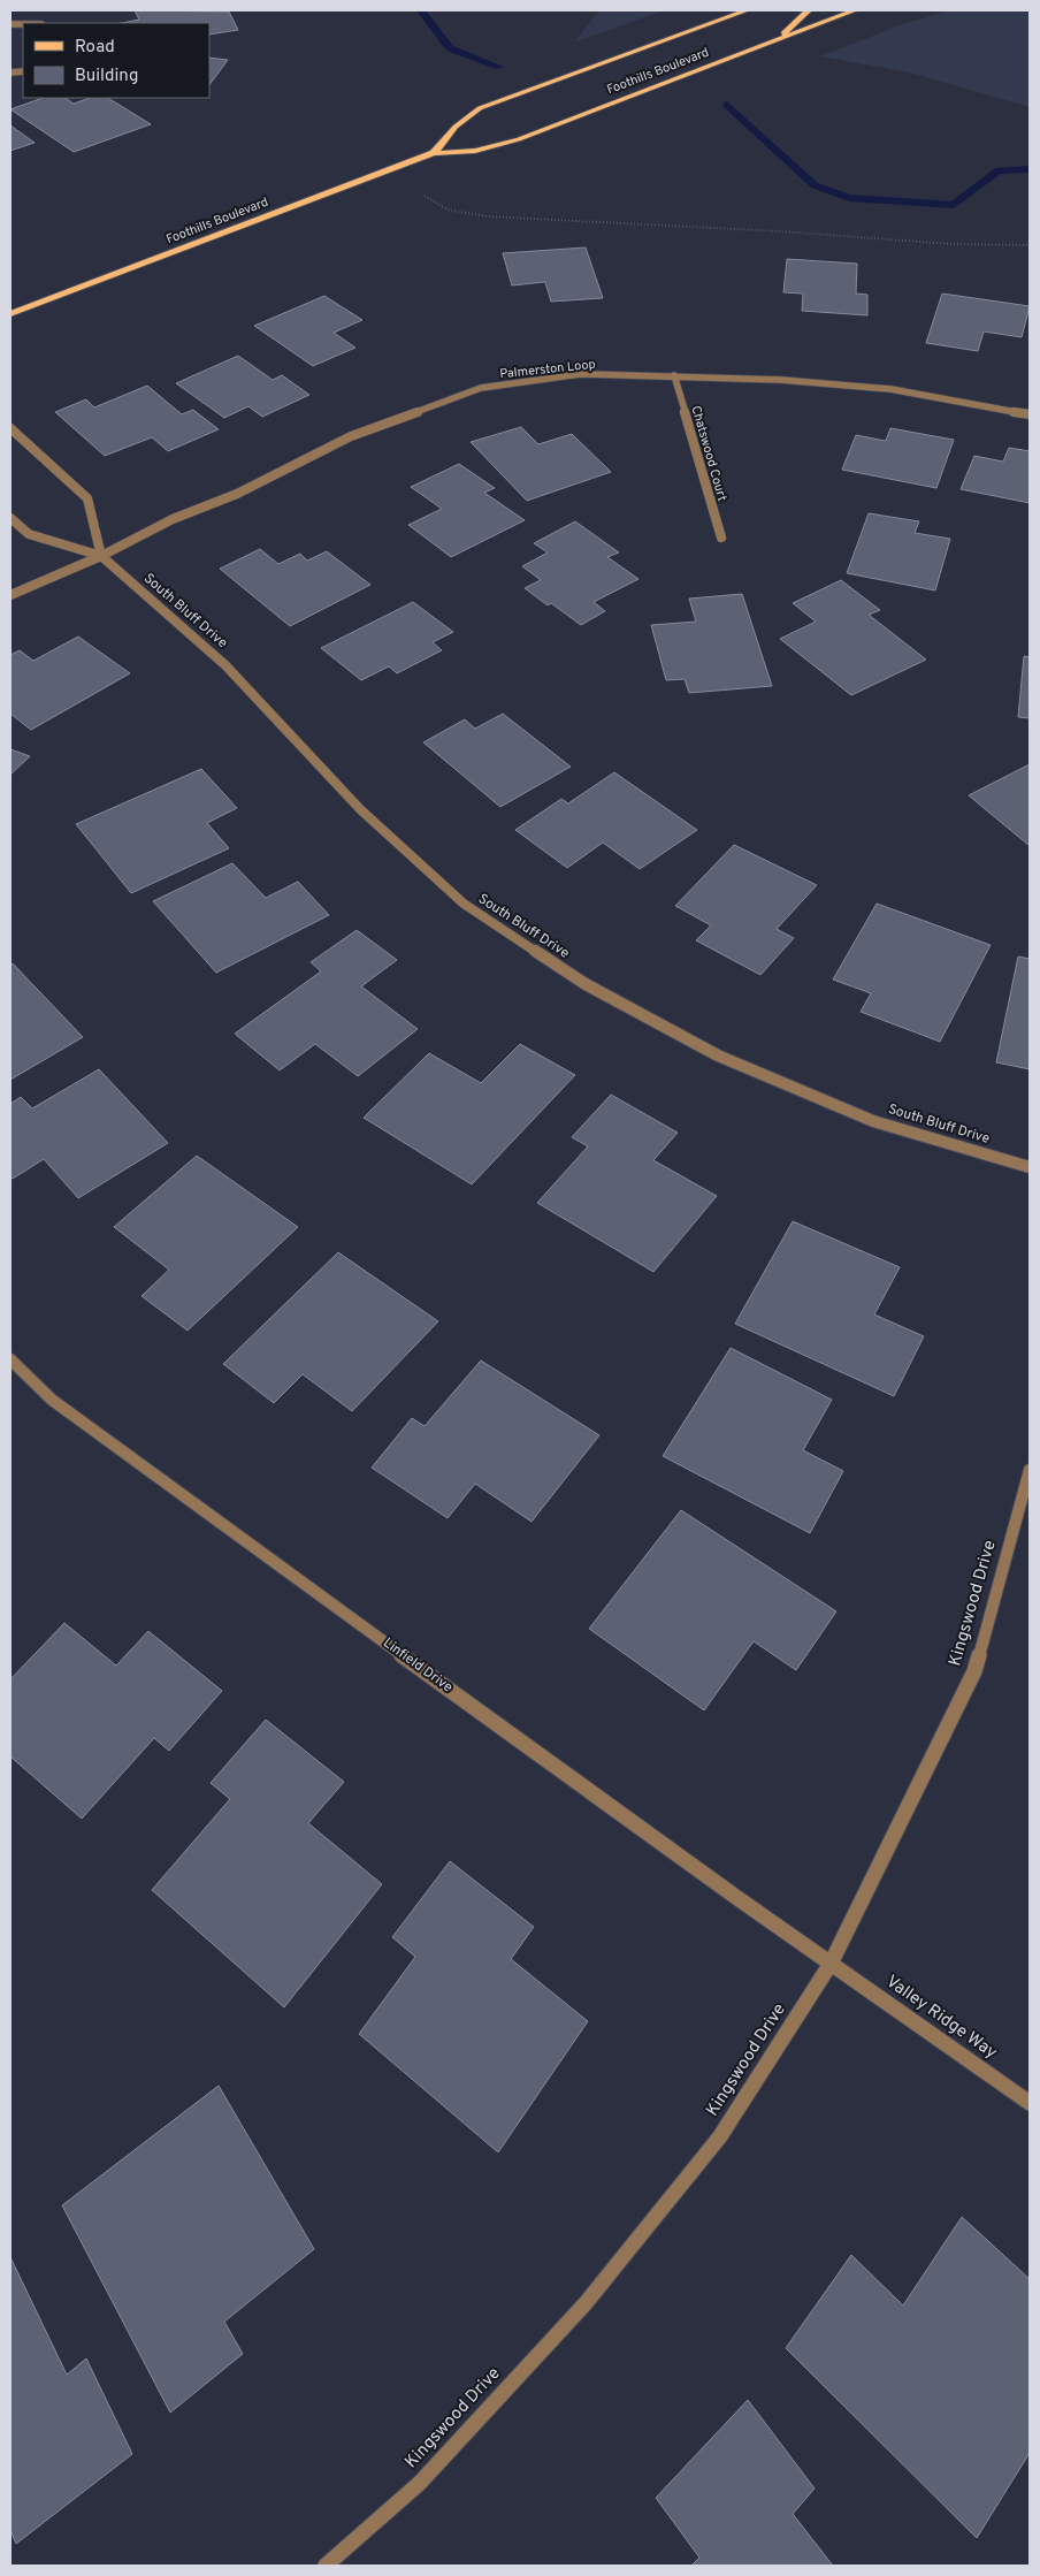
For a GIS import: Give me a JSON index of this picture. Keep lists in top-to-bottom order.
{
  "streets": {
    "main road": ["Foothills Boulevard"],
    "street": [
      "Palmerston Loop",
      "Chatswood Court",
      "South Bluff Drive",
      "Kingswood Drive",
      "Linfield Drive",
      "Valley Ridge Way"
    ]
  },
  "crossings": [
    ["Palmerston Loop", "Chatswood Court"],
    ["Palmerston Loop", "South Bluff Drive"],
    ["Kingswood Drive", "Linfield Drive"],
    ["Kingswood Drive", "Valley Ridge Way"],
    ["Linfield Drive", "Valley Ridge Way"]
  ],
  "legend": ["Road", "Building"]
}
